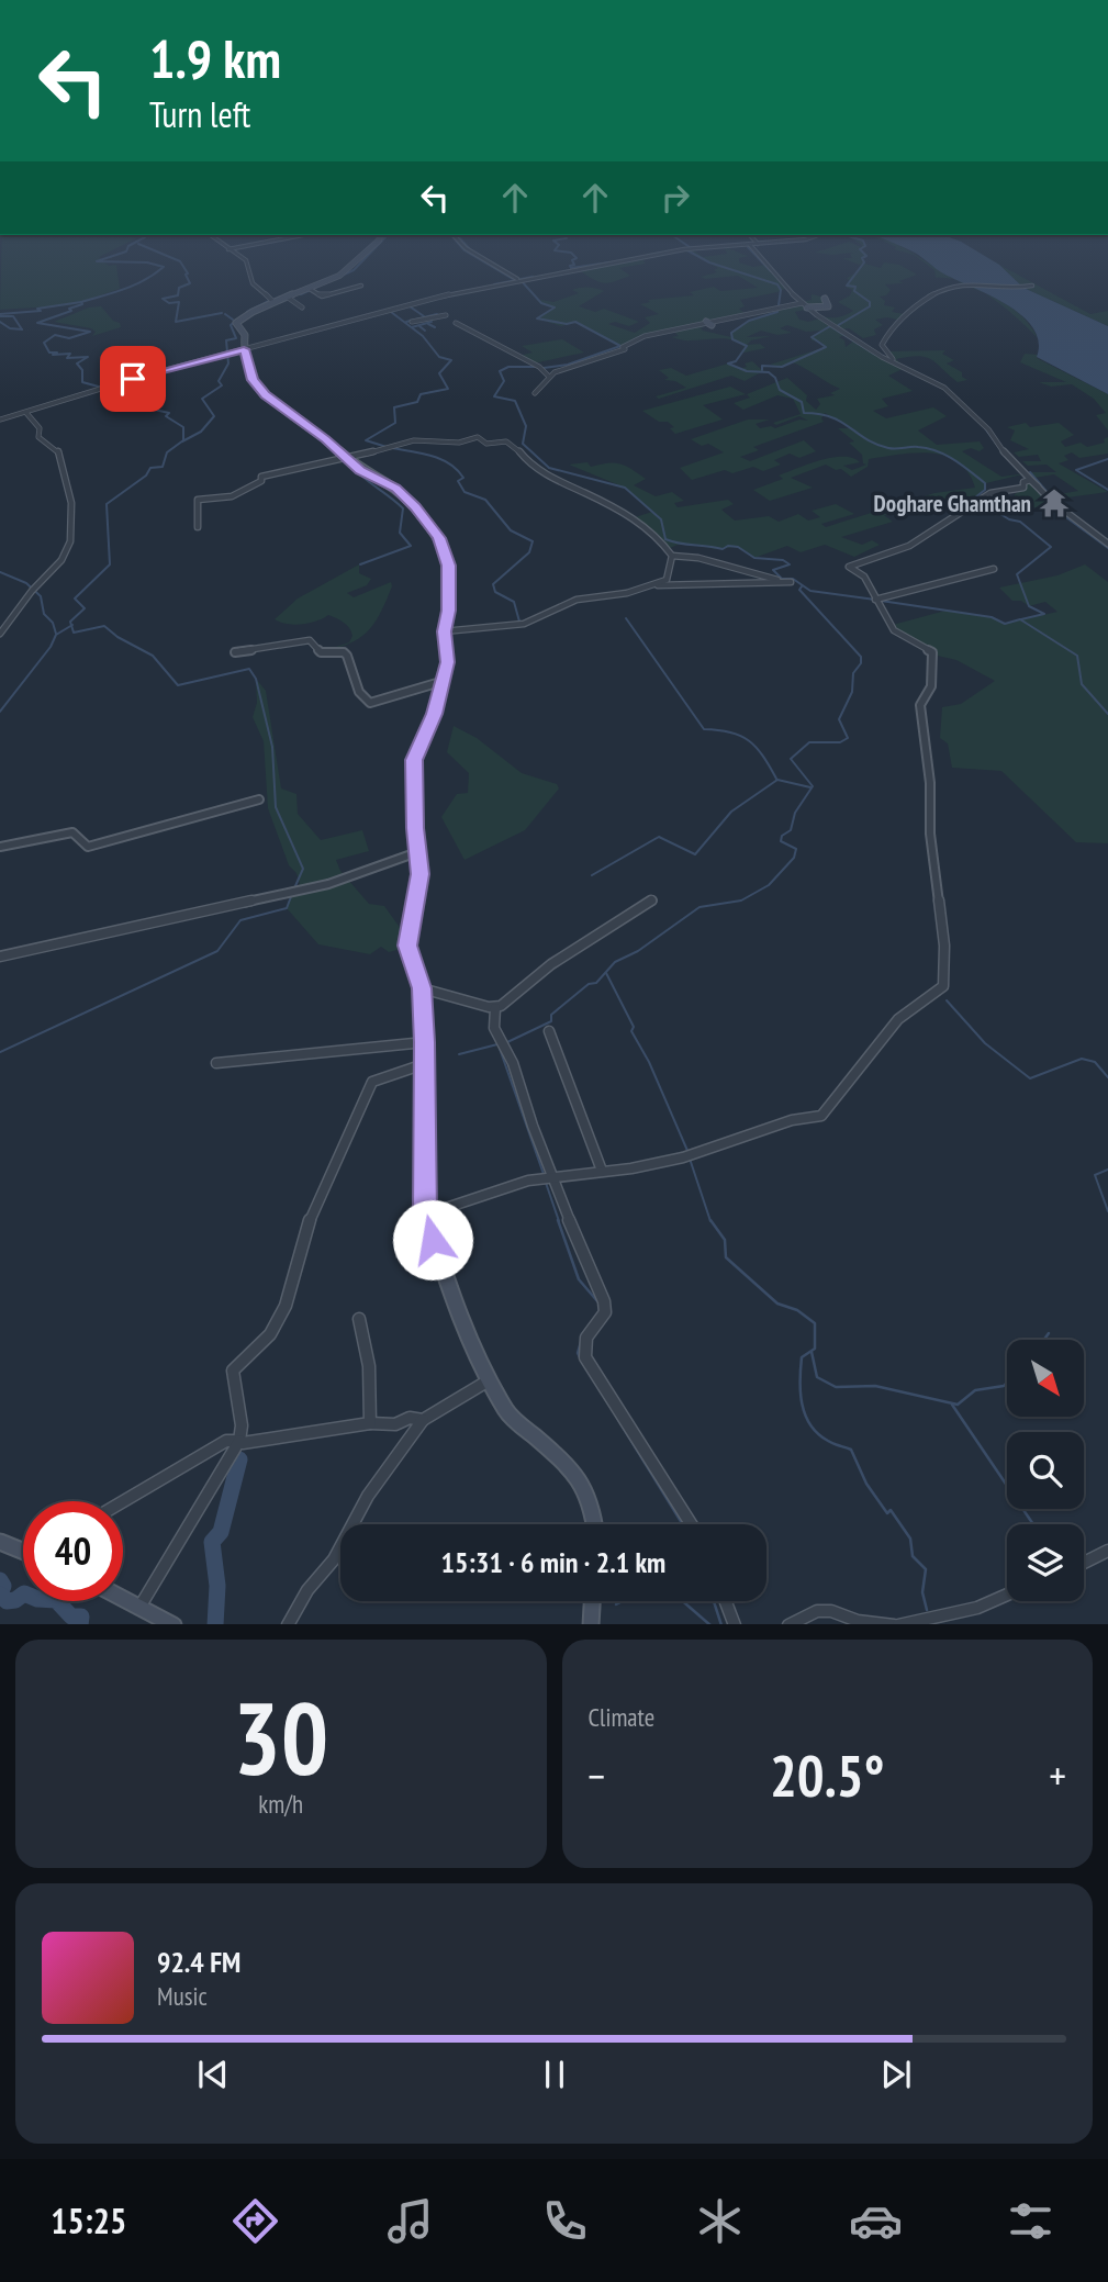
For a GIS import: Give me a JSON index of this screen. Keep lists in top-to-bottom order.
{
  "places": {
    "temple": ["Doghare Ghamthan"]
  },
  "north": "bottom right",
  "page": {
    "turn": ["1.9 km", "Turn left"],
    "limit": "40",
    "trip": "15:31 · 6 min · 2.1 km",
    "tile": [
      ["30", "km/h"],
      "Climate"
    ],
    "heat": ["−", "20.5°", "+"],
    "song": ["92.4 FM", "Music"],
    "tabs": "15:25"
  }
}
